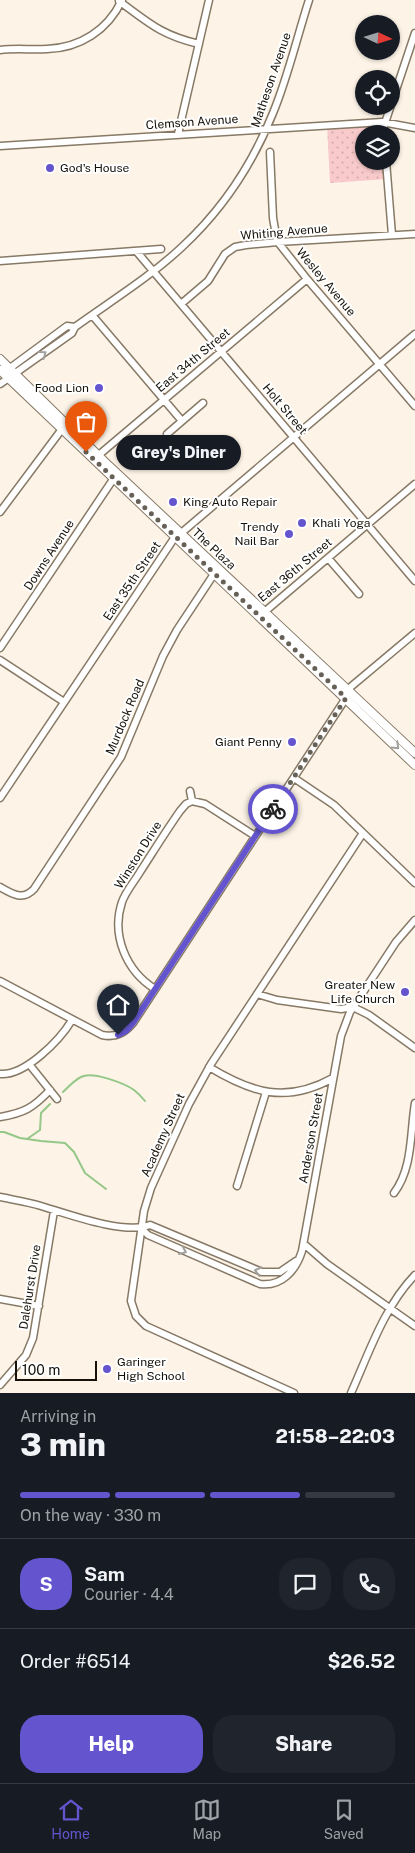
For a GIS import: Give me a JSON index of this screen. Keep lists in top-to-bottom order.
{
  "streets": {
    "main road": ["The Plaza"],
    "street": [
      "Matheson Avenue",
      "Clemson Avenue",
      "Whiting Avenue",
      "Wesley Avenue",
      "East 34th Street",
      "Holt Street",
      "Downs Avenue",
      "East 36th Street",
      "East 35th Street",
      "Murdock Road",
      "Winston Drive",
      "Academy Street",
      "Anderson Street",
      "Dalehurst Drive"
    ]
  },
  "crossings": [
    ["Matheson Avenue", "Clemson Avenue"],
    ["Matheson Avenue", "Holt Street"],
    ["Matheson Avenue", "The Plaza"],
    ["Whiting Avenue", "Wesley Avenue"],
    ["Whiting Avenue", "Holt Street"],
    ["Wesley Avenue", "East 34th Street"],
    ["Wesley Avenue", "East 35th Street"],
    ["East 34th Street", "Holt Street"],
    ["East 34th Street", "The Plaza"],
    ["Holt Street", "East 36th Street"],
    ["Holt Street", "East 35th Street"],
    ["The Plaza", "Downs Avenue"],
    ["The Plaza", "East 36th Street"],
    ["The Plaza", "East 35th Street"],
    ["The Plaza", "Murdock Road"]
  ],
  "places": [
    "God's House",
    "Food Lion",
    "Grey's Diner",
    "King Auto Repair",
    "Khali Yoga",
    "Trendy Nail Bar",
    "Giant Penny",
    "Greater New Life Church",
    "Garinger High School"
  ],
  "scale_bar": "100 m",
  "north": "right",
  "page": {
    "bubble": "Grey's Diner",
    "scale": "100 m",
    "heading": ["3 min", "Arriving in", "21:58–22:03"],
    "panel": [
      "Sam",
      "Courier · 4.4",
      "Order #6514",
      "$26.52"
    ],
    "bar": "On the way · 330 m",
    "round": "S",
    "buttons": ["Help", "Share"],
    "tabs": ["Home", "Map", "Saved"]
  }
}
